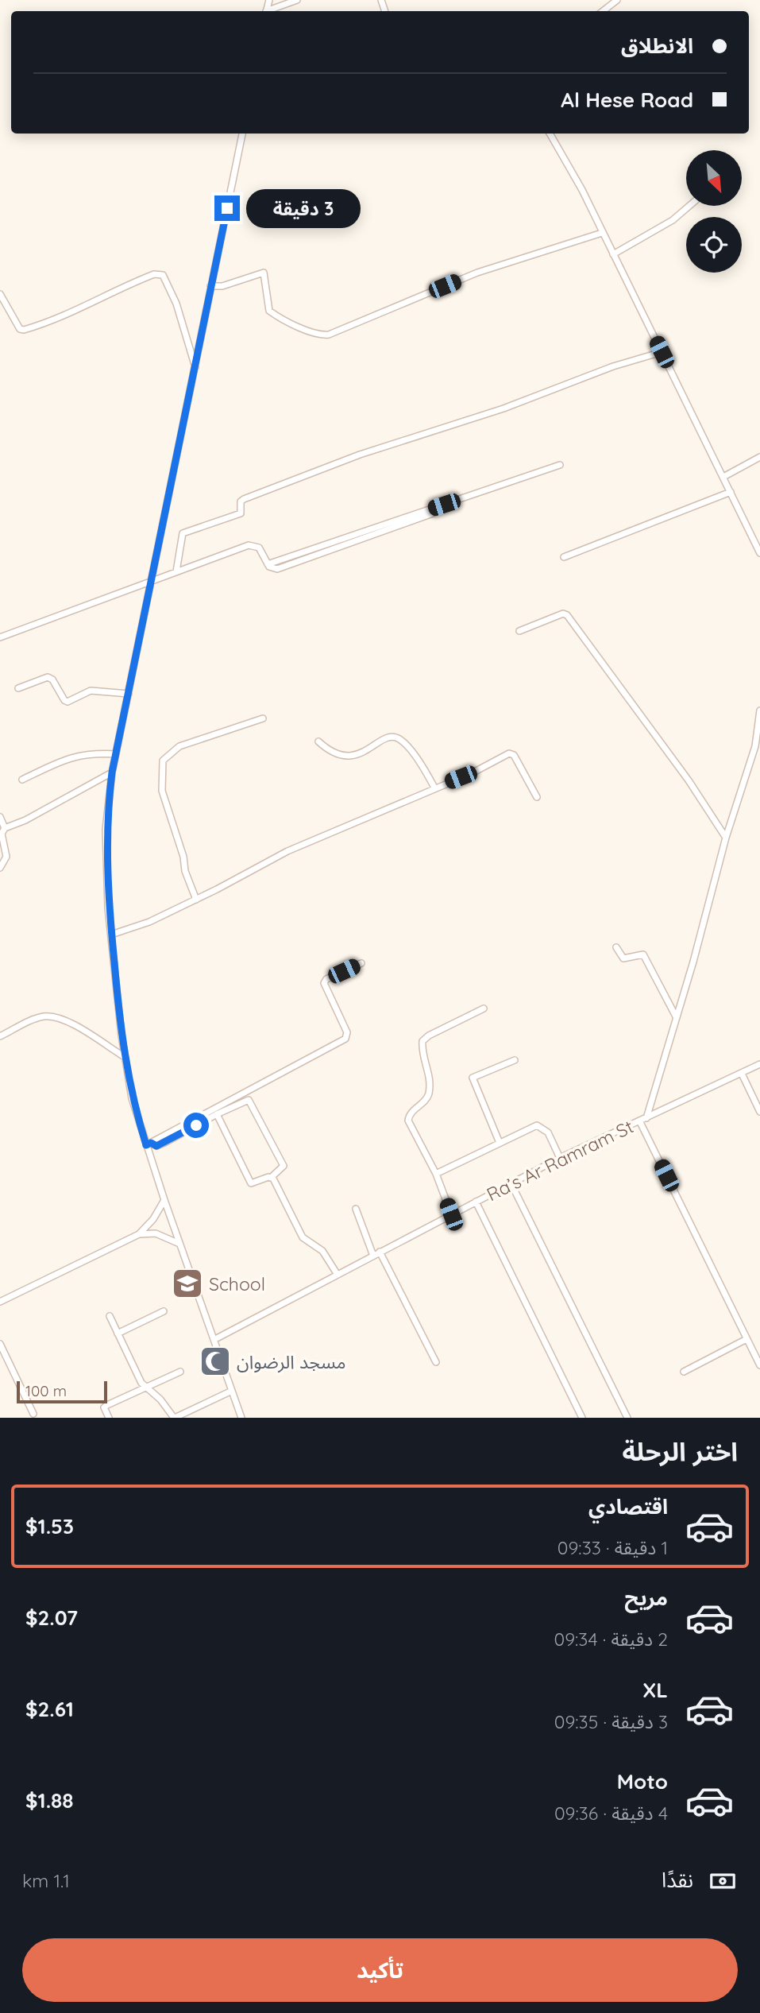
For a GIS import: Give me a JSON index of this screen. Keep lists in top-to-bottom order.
{
  "streets": {
    "street": ["Ra’s Ar Ramram St"]
  },
  "places": {
    "school or university": ["School"],
    "mosque": ["مسجد الرضوان"]
  },
  "scale_bar": "100 m",
  "north": "bottom right",
  "page": {
    "banner": ["الانطلاق", "Al Hese Road"],
    "bubble": "3 دقيقة",
    "scale": "100 m",
    "heading": "اختر الرحلة",
    "list": [
      {
        "name": "اقتصادي",
        "note": "1 دقيقة · 09:33",
        "value": "$1.53"
      },
      {
        "name": "مريح",
        "note": "2 دقيقة · 09:34",
        "value": "$2.07"
      },
      {
        "name": "XL",
        "note": "3 دقيقة · 09:35",
        "value": "$2.61"
      },
      {
        "name": "Moto",
        "note": "4 دقيقة · 09:36",
        "value": "$1.88"
      }
    ],
    "pay": ["نقدًا", "1.1 km"],
    "buttons": "تأكيد"
  }
}
